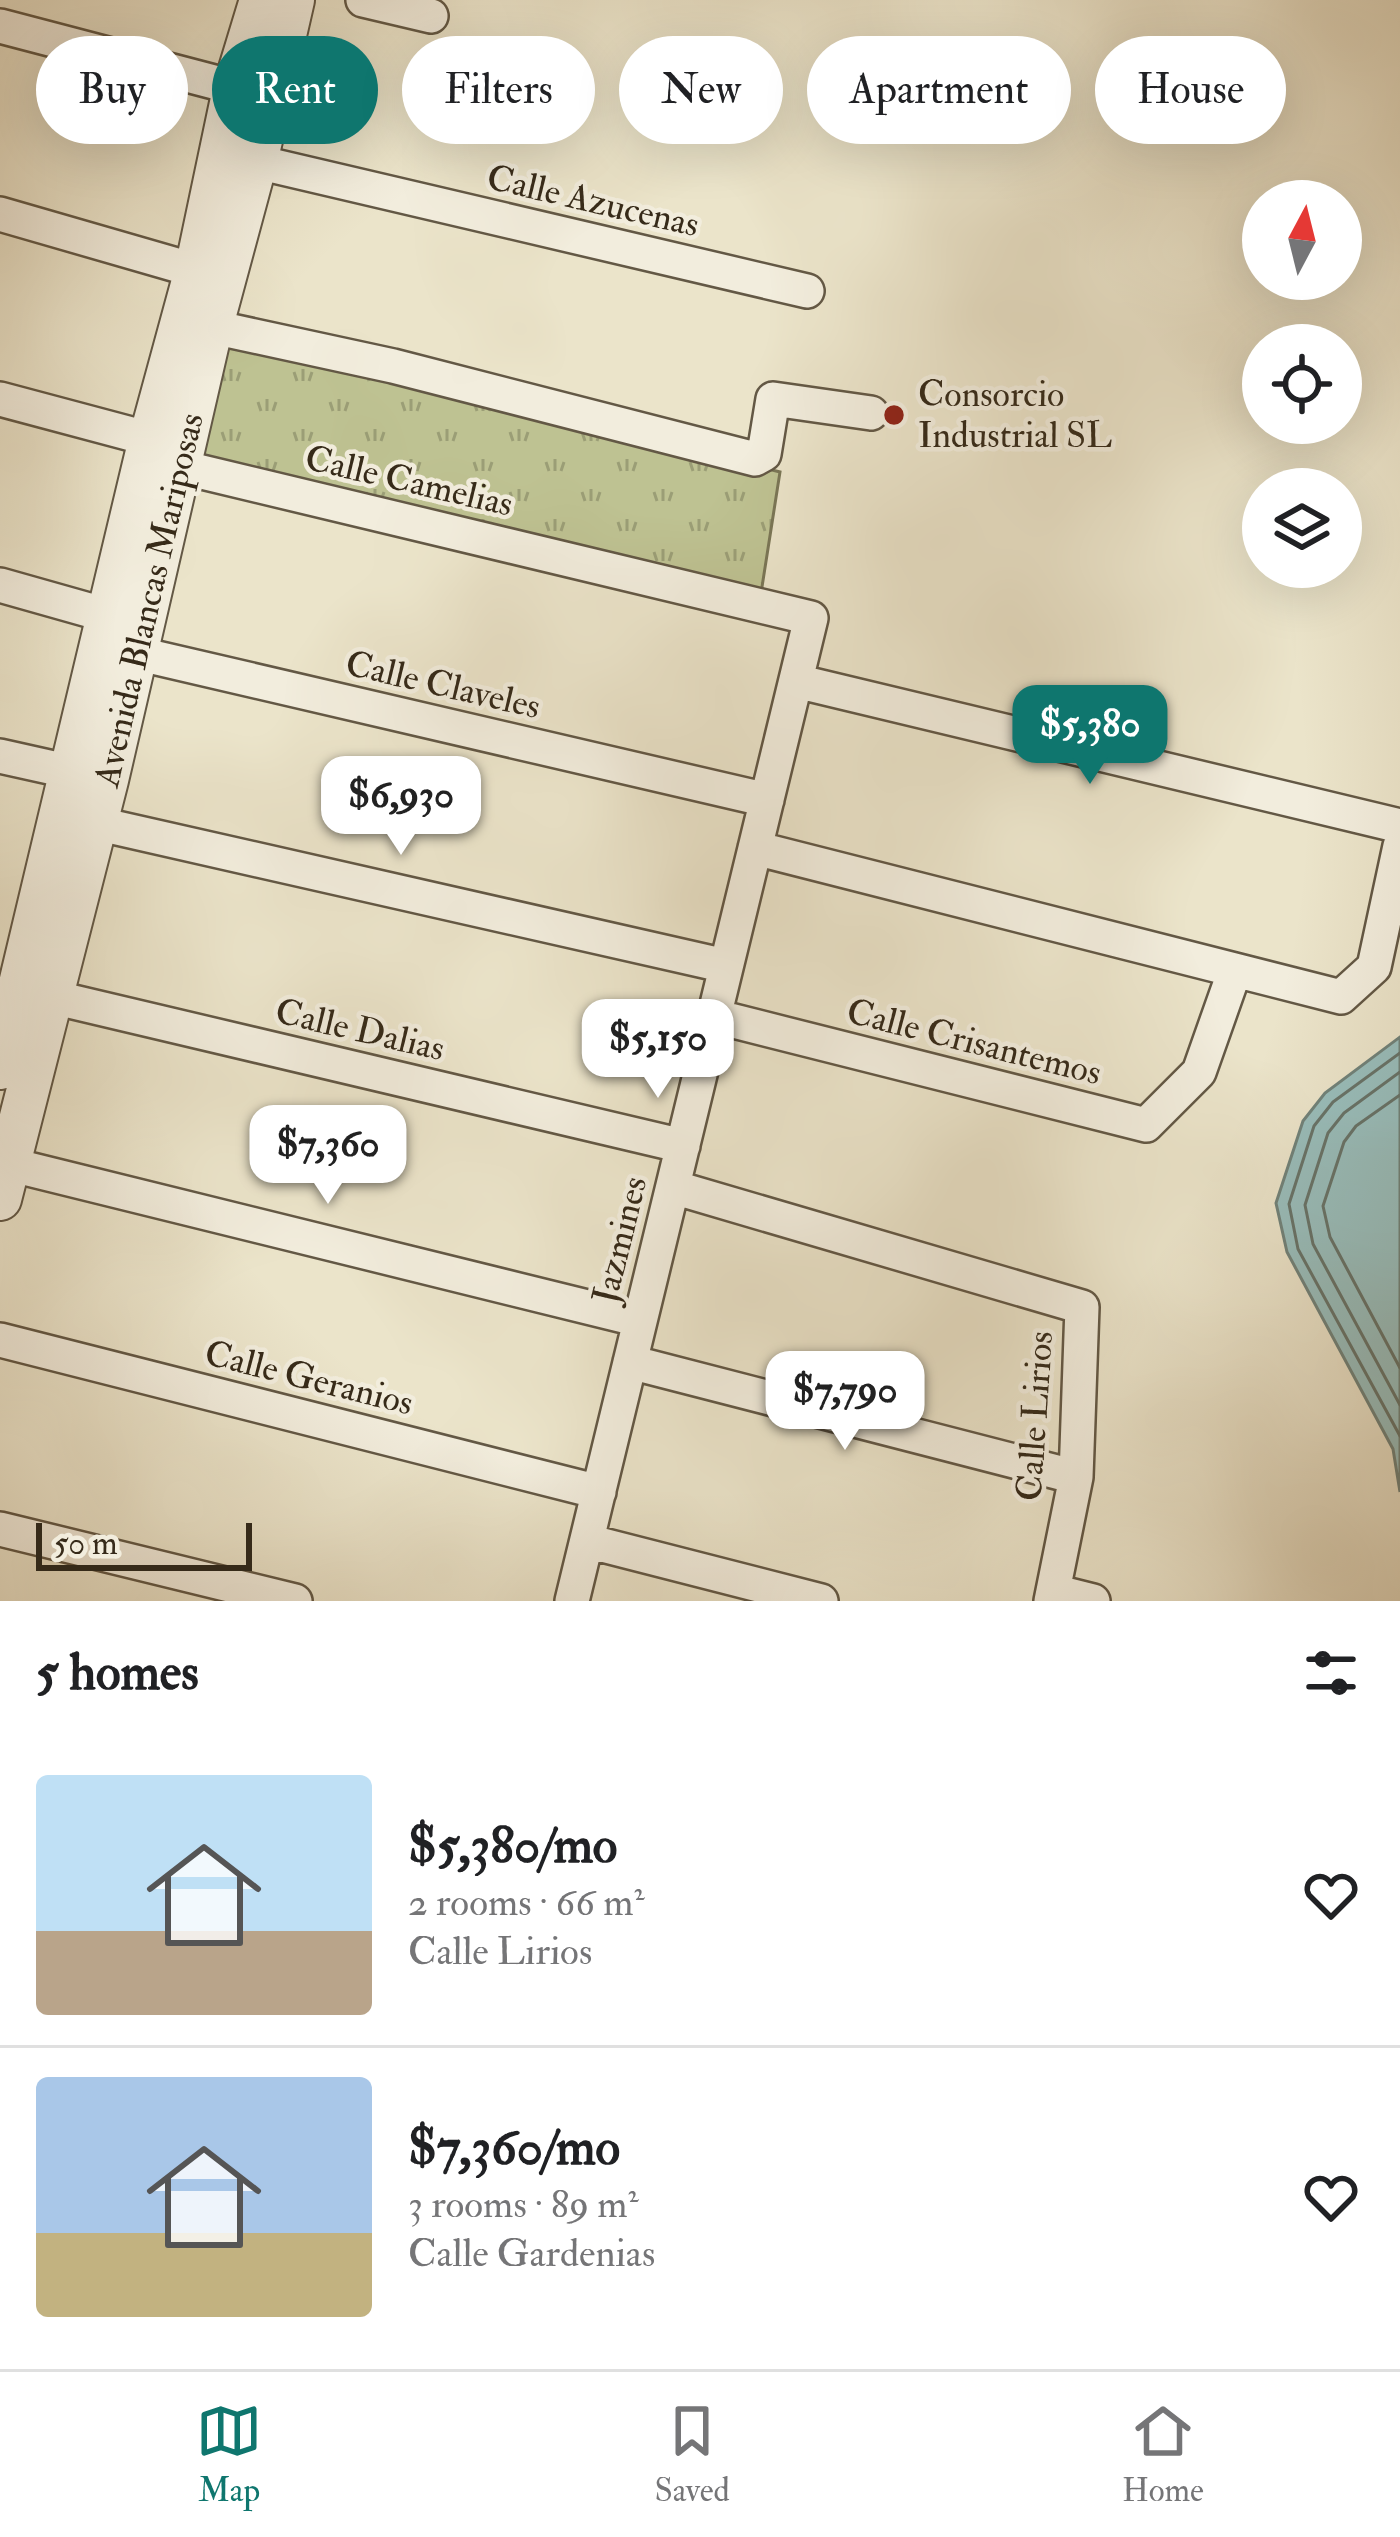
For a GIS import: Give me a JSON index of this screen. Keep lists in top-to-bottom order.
{
  "streets": {
    "street": [
      "Calle Azucenas",
      "Calle Camelias",
      "Avenida Blancas Mariposas",
      "Calle Claveles",
      "Calle Dalias",
      "Calle Crisantemos",
      "Jazmines",
      "Calle Geranios",
      "Calle Lirios"
    ]
  },
  "crossings": [
    ["Calle Azucenas", "Avenida Blancas Mariposas"],
    ["Calle Camelias", "Avenida Blancas Mariposas"],
    ["Calle Camelias", "Jazmines"],
    ["Avenida Blancas Mariposas", "Calle Claveles"],
    ["Avenida Blancas Mariposas", "Calle Dalias"],
    ["Calle Claveles", "Jazmines"],
    ["Calle Dalias", "Jazmines"],
    ["Calle Crisantemos", "Jazmines"],
    ["Jazmines", "Calle Geranios"],
    ["Jazmines", "Calle Lirios"]
  ],
  "places": ["Consorcio Industrial SL"],
  "scale_bar": "50 m",
  "north": "top",
  "page": {
    "chip": [
      "Buy",
      "Rent",
      "Filters",
      "New",
      "Apartment",
      "House"
    ],
    "price": [
      "$5,380",
      "$6,930",
      "$5,150",
      "$7,360",
      "$7,790"
    ],
    "scale": "50 m",
    "heading": "5 homes",
    "list": [
      {
        "name": "$5,380/mo",
        "note": "2 rooms · 66 m² · Calle Lirios"
      },
      {
        "name": "$7,360/mo",
        "note": "3 rooms · 89 m² · Calle Gardenias"
      }
    ],
    "tabs": ["Map", "Saved", "Home"]
  }
}
